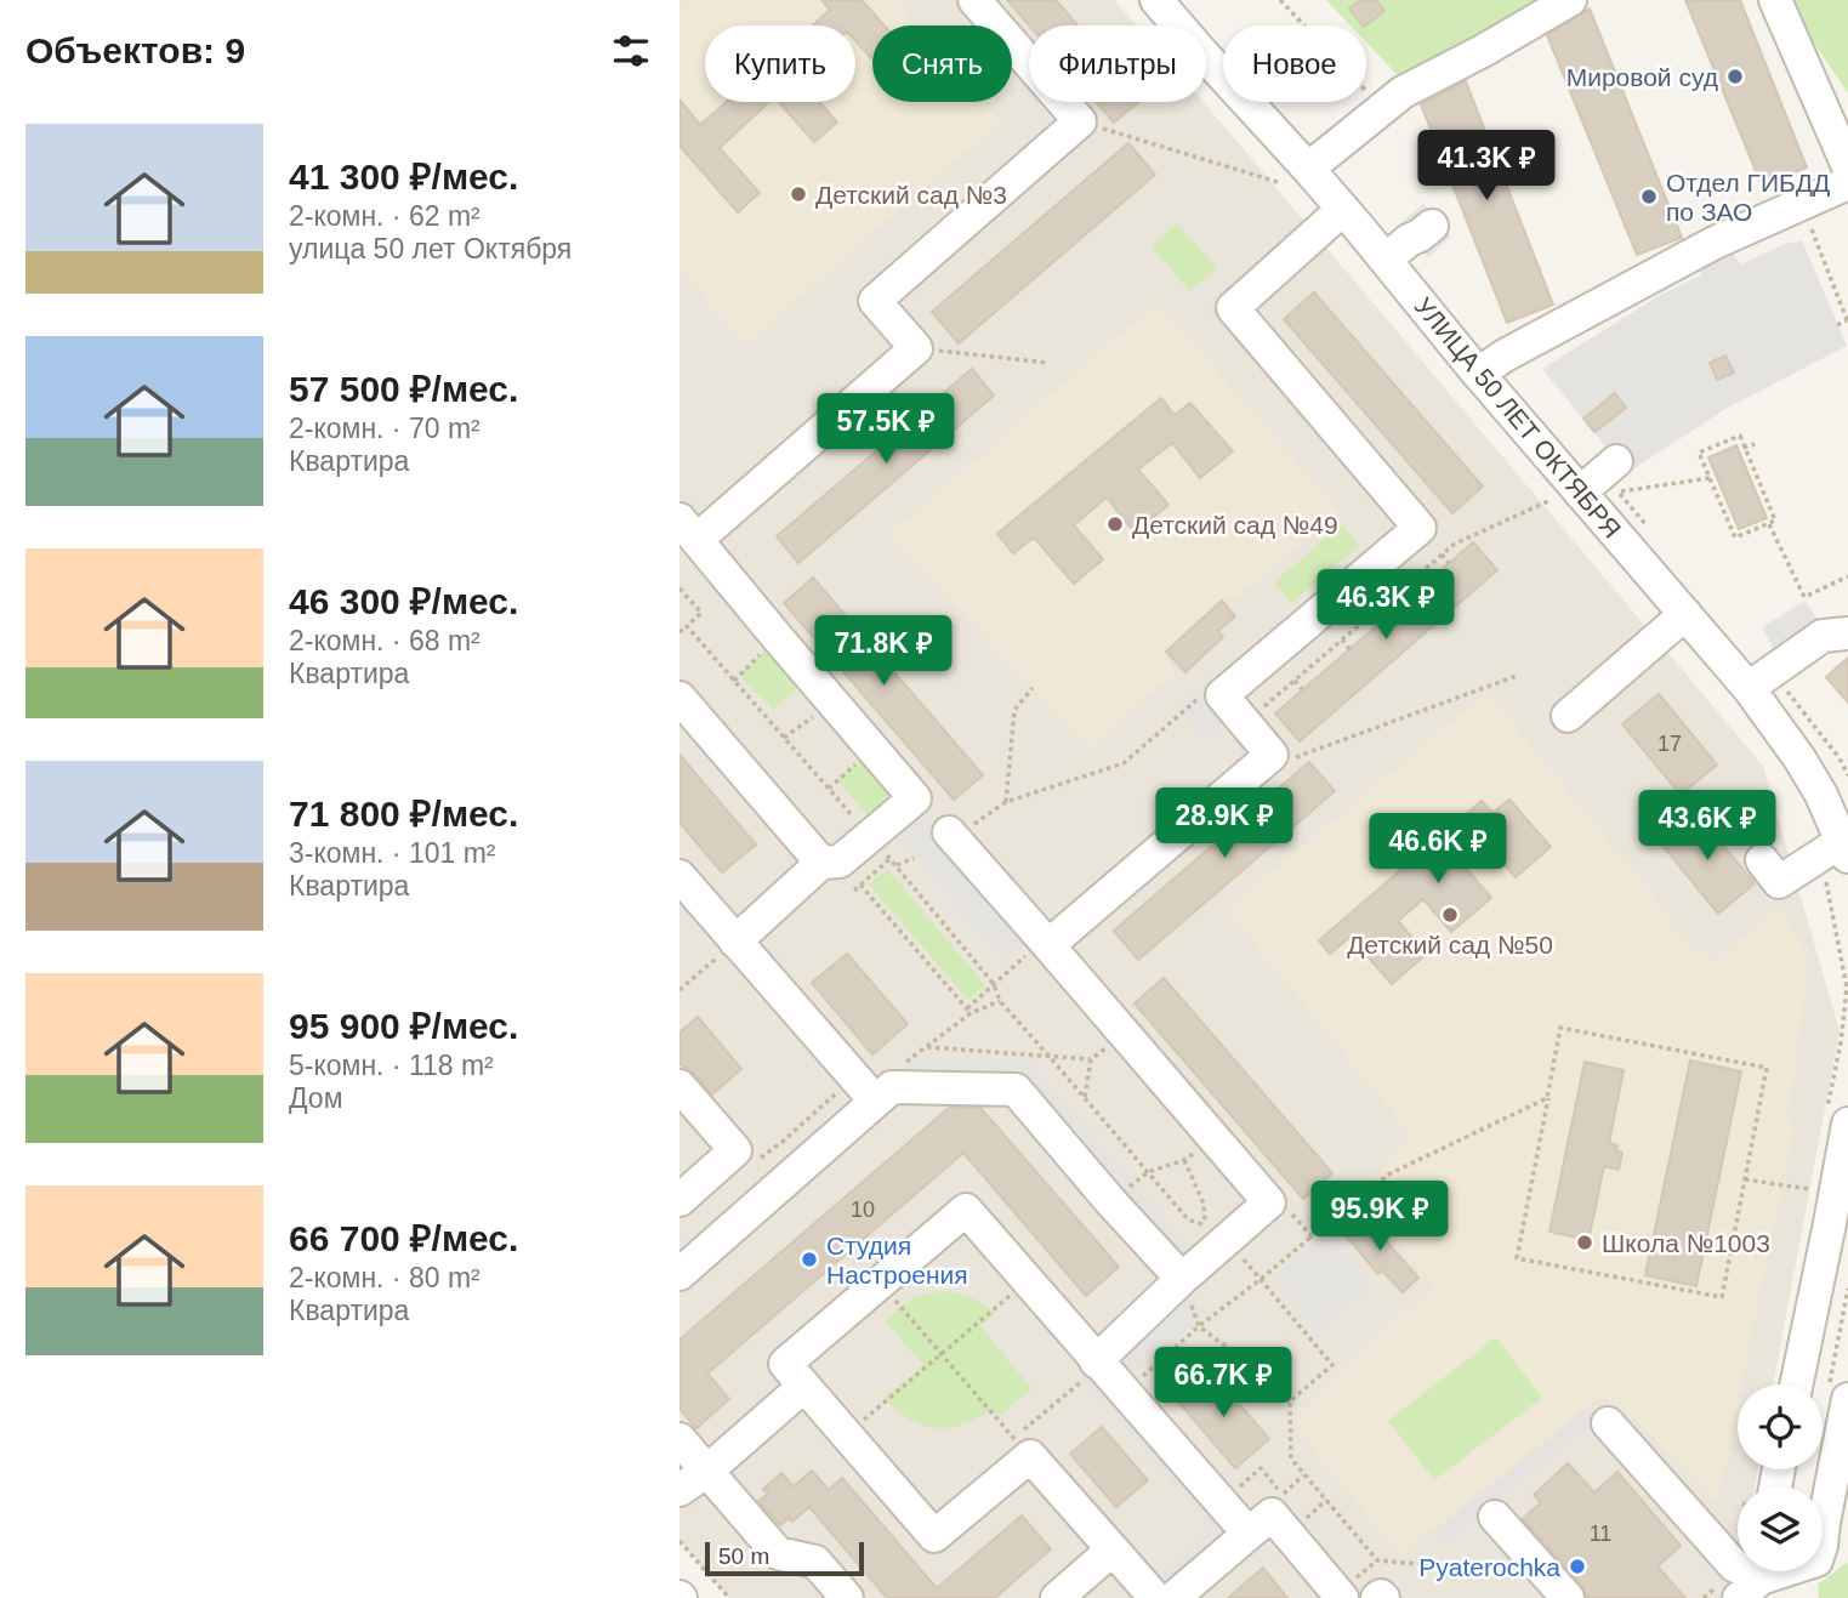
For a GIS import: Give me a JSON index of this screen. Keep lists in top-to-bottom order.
{
  "streets": {
    "street": ["УЛИЦА 50 ЛЕТ ОКТЯБРЯ"]
  },
  "places": [
    "Мировой суд",
    "Детский сад №3",
    "Отдел ГИБДД по ЗАО",
    "Детский сад №49",
    "Детский сад №50",
    "Школа №1003",
    "Студия Настроения",
    "Pyaterochka"
  ],
  "house_numbers": ["17", "10", "11"],
  "scale_bar": "50 m",
  "page": {
    "heading": "Объектов: 9",
    "chip": [
      "Купить",
      "Снять",
      "Фильтры",
      "Новое"
    ],
    "list": [
      {
        "name": "41 300 ₽/мес.",
        "note": "2-комн. · 62 m² · улица 50 лет Октября"
      },
      {
        "name": "57 500 ₽/мес.",
        "note": "2-комн. · 70 m² · Квартира"
      },
      {
        "name": "46 300 ₽/мес.",
        "note": "2-комн. · 68 m² · Квартира"
      },
      {
        "name": "71 800 ₽/мес.",
        "note": "3-комн. · 101 m² · Квартира"
      },
      {
        "name": "95 900 ₽/мес.",
        "note": "5-комн. · 118 m² · Дом"
      },
      {
        "name": "66 700 ₽/мес.",
        "note": "2-комн. · 80 m² · Квартира"
      }
    ],
    "price": [
      "41.3K ₽",
      "57.5K ₽",
      "46.3K ₽",
      "71.8K ₽",
      "28.9K ₽",
      "43.6K ₽",
      "46.6K ₽",
      "95.9K ₽",
      "66.7K ₽"
    ],
    "scale": "50 m"
  }
}
